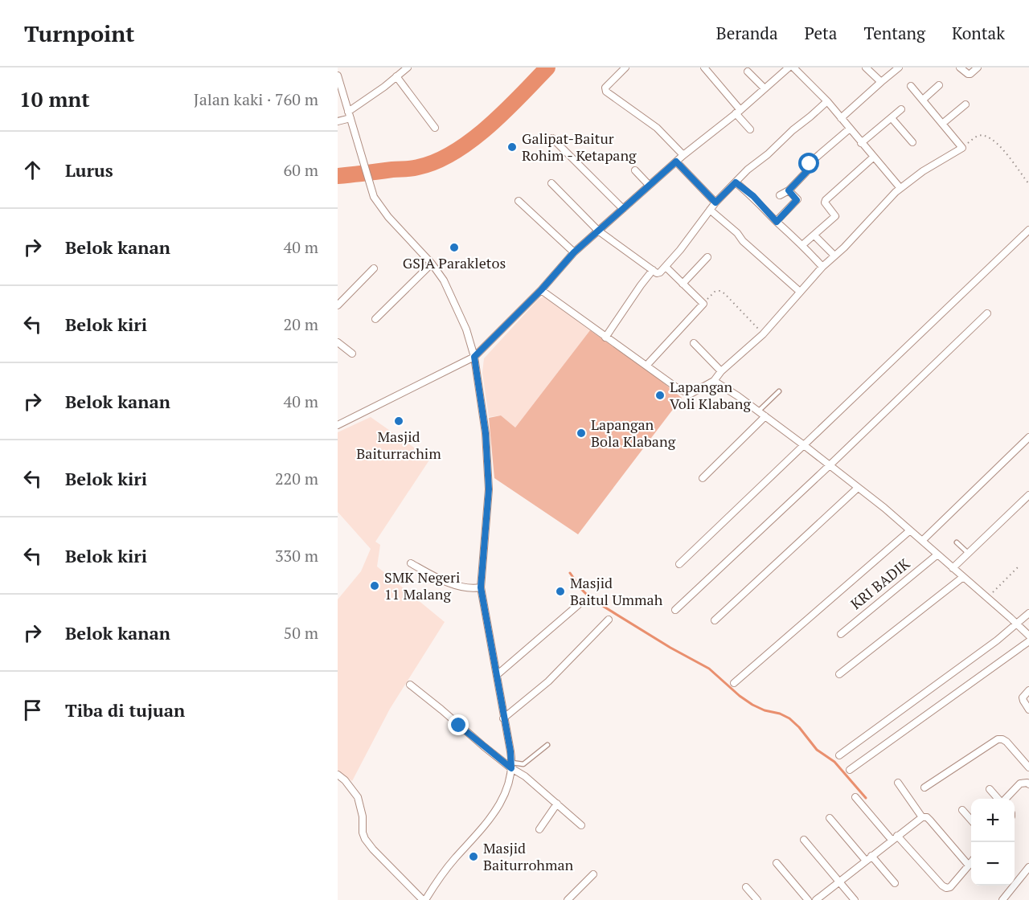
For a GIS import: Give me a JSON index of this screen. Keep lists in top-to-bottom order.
{
  "streets": {
    "street": ["KRI BADIK"]
  },
  "places": [
    "Galipat-Baitur Rohim - Ketapang",
    "GSJA Parakletos",
    "Lapangan Voli Klabang",
    "Masjid Baiturrachim",
    "Lapangan Bola Klabang",
    "SMK Negeri 11 Malang",
    "Masjid Baitul Ummah",
    "Masjid Baiturrohman"
  ],
  "page": {
    "header": "Turnpoint",
    "nav": [
      "Beranda",
      "Peta",
      "Tentang",
      "Kontak"
    ],
    "heading": ["10 mnt", "Jalan kaki · 760 m"],
    "list": [
      ["Lurus", "60 m"],
      ["Belok kanan", "40 m"],
      ["Belok kiri", "20 m"],
      ["Belok kanan", "40 m"],
      ["Belok kiri", "220 m"],
      ["Belok kiri", "330 m"],
      ["Belok kanan", "50 m"],
      "Tiba di tujuan"
    ],
    "map_buttons": ["+", "−"]
  }
}
